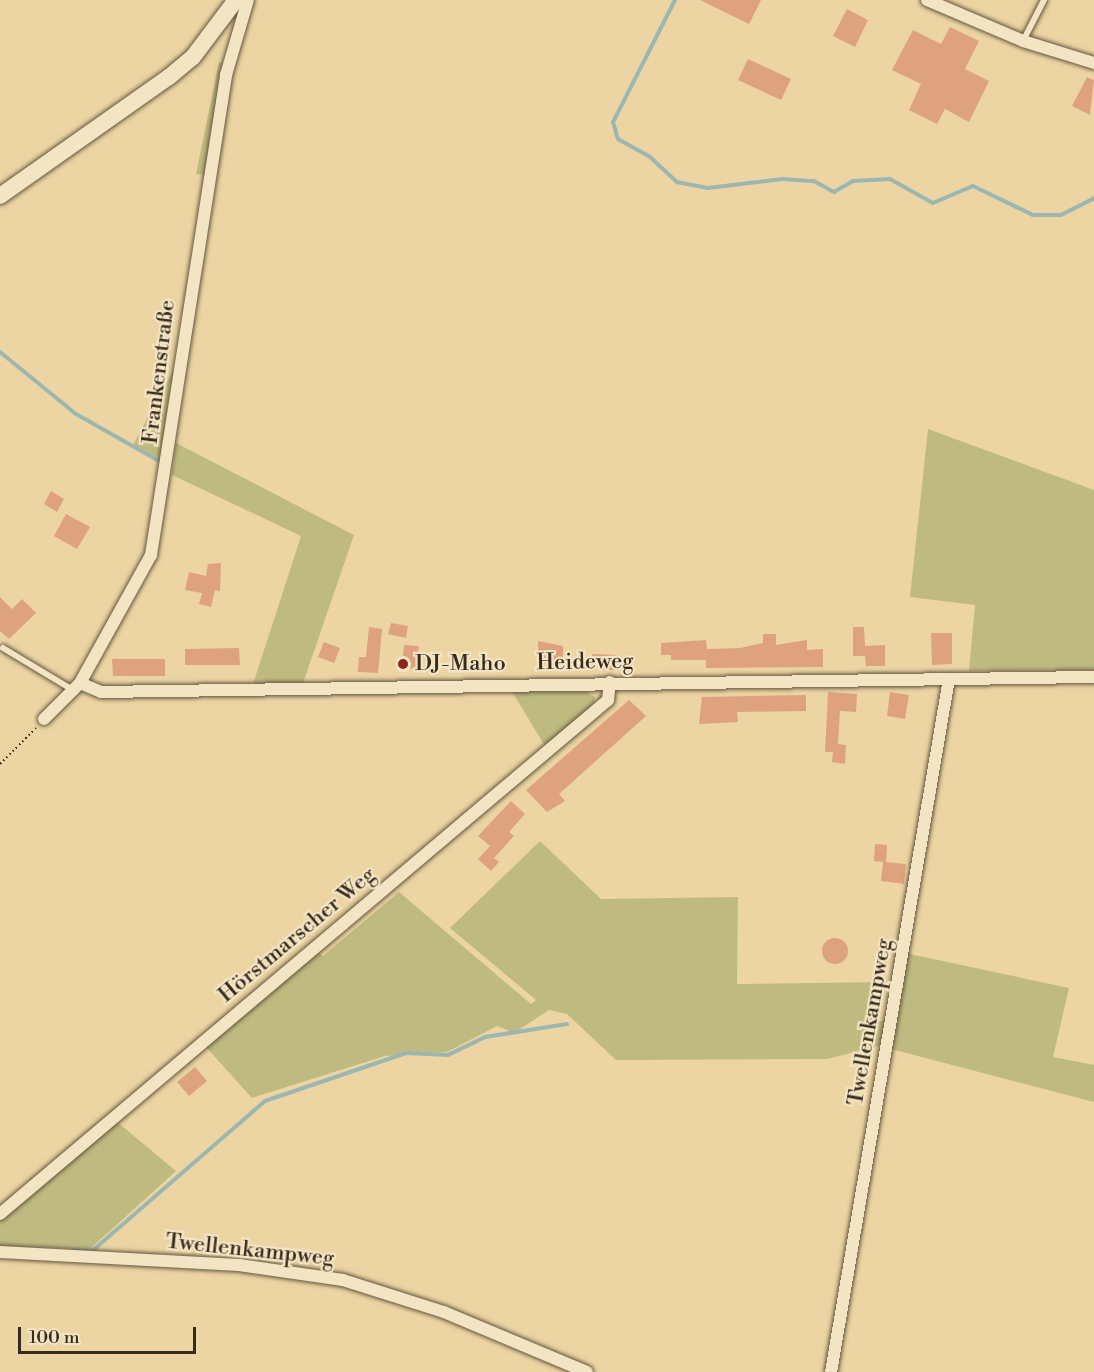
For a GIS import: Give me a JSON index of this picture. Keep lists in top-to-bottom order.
{
  "streets": {
    "street": [
      "Frankenstraße",
      "Heideweg",
      "Hörstmarscher Weg",
      "Twellenkampweg"
    ]
  },
  "crossings": [
    ["Frankenstraße", "Heideweg"],
    ["Heideweg", "Hörstmarscher Weg"],
    ["Heideweg", "Twellenkampweg"]
  ],
  "places": ["DJ-Maho"],
  "scale_bar": "100 m"
}
